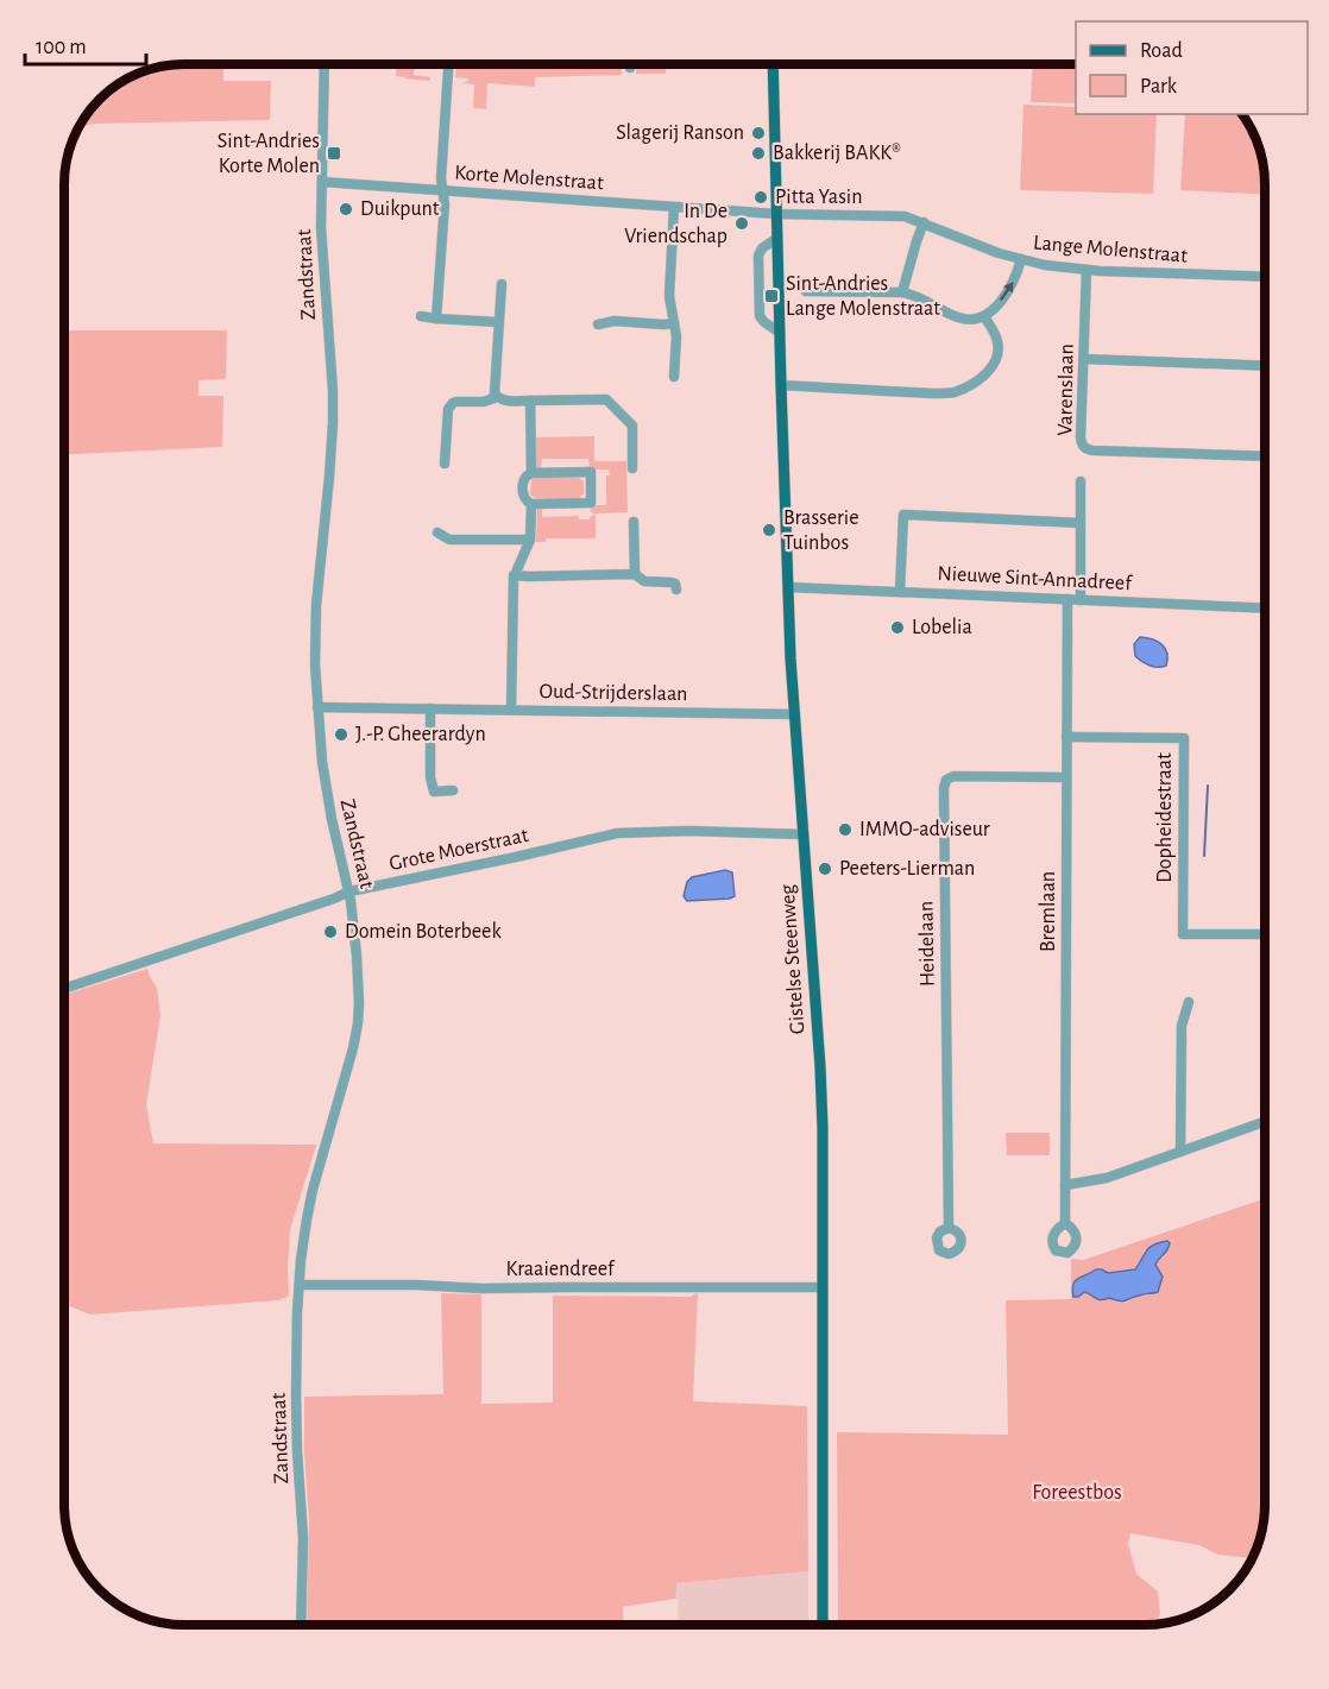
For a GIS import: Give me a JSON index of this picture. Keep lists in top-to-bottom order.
{
  "streets": {
    "main road": ["Gistelse Steenweg"],
    "street": [
      "Korte Molenstraat",
      "Lange Molenstraat",
      "Zandstraat",
      "Varenslaan",
      "Nieuwe Sint-Annadreef",
      "Oud-Strijderslaan",
      "Dopheidestraat",
      "Grote Moerstraat",
      "Bremlaan",
      "Heidelaan",
      "Kraaiendreef"
    ]
  },
  "crossings": [
    ["Korte Molenstraat", "Lange Molenstraat"],
    ["Korte Molenstraat", "Zandstraat"],
    ["Korte Molenstraat", "Gistelse Steenweg"],
    ["Lange Molenstraat", "Varenslaan"],
    ["Lange Molenstraat", "Gistelse Steenweg"],
    ["Zandstraat", "Oud-Strijderslaan"],
    ["Zandstraat", "Grote Moerstraat"],
    ["Zandstraat", "Kraaiendreef"],
    ["Nieuwe Sint-Annadreef", "Bremlaan"],
    ["Nieuwe Sint-Annadreef", "Gistelse Steenweg"],
    ["Oud-Strijderslaan", "Gistelse Steenweg"],
    ["Dopheidestraat", "Bremlaan"],
    ["Grote Moerstraat", "Gistelse Steenweg"],
    ["Bremlaan", "Heidelaan"],
    ["Gistelse Steenweg", "Kraaiendreef"]
  ],
  "parks": ["Foreestbos"],
  "places": {
    "other": [
      "Slagerij Ranson",
      "Bakkerij BAKK®",
      "Pitta Yasin",
      "Duikpunt",
      "In De Vriendschap",
      "Brasserie Tuinbos",
      "Lobelia",
      "J.-P. Gheerardyn",
      "IMMO-adviseur",
      "Peeters-Lierman",
      "Domein Boterbeek"
    ],
    "transit": ["Sint-Andries Korte Molen", "Sint-Andries Lange Molenstraat"]
  },
  "legend": ["Road", "Park"],
  "scale_bar": "100 m"
}
